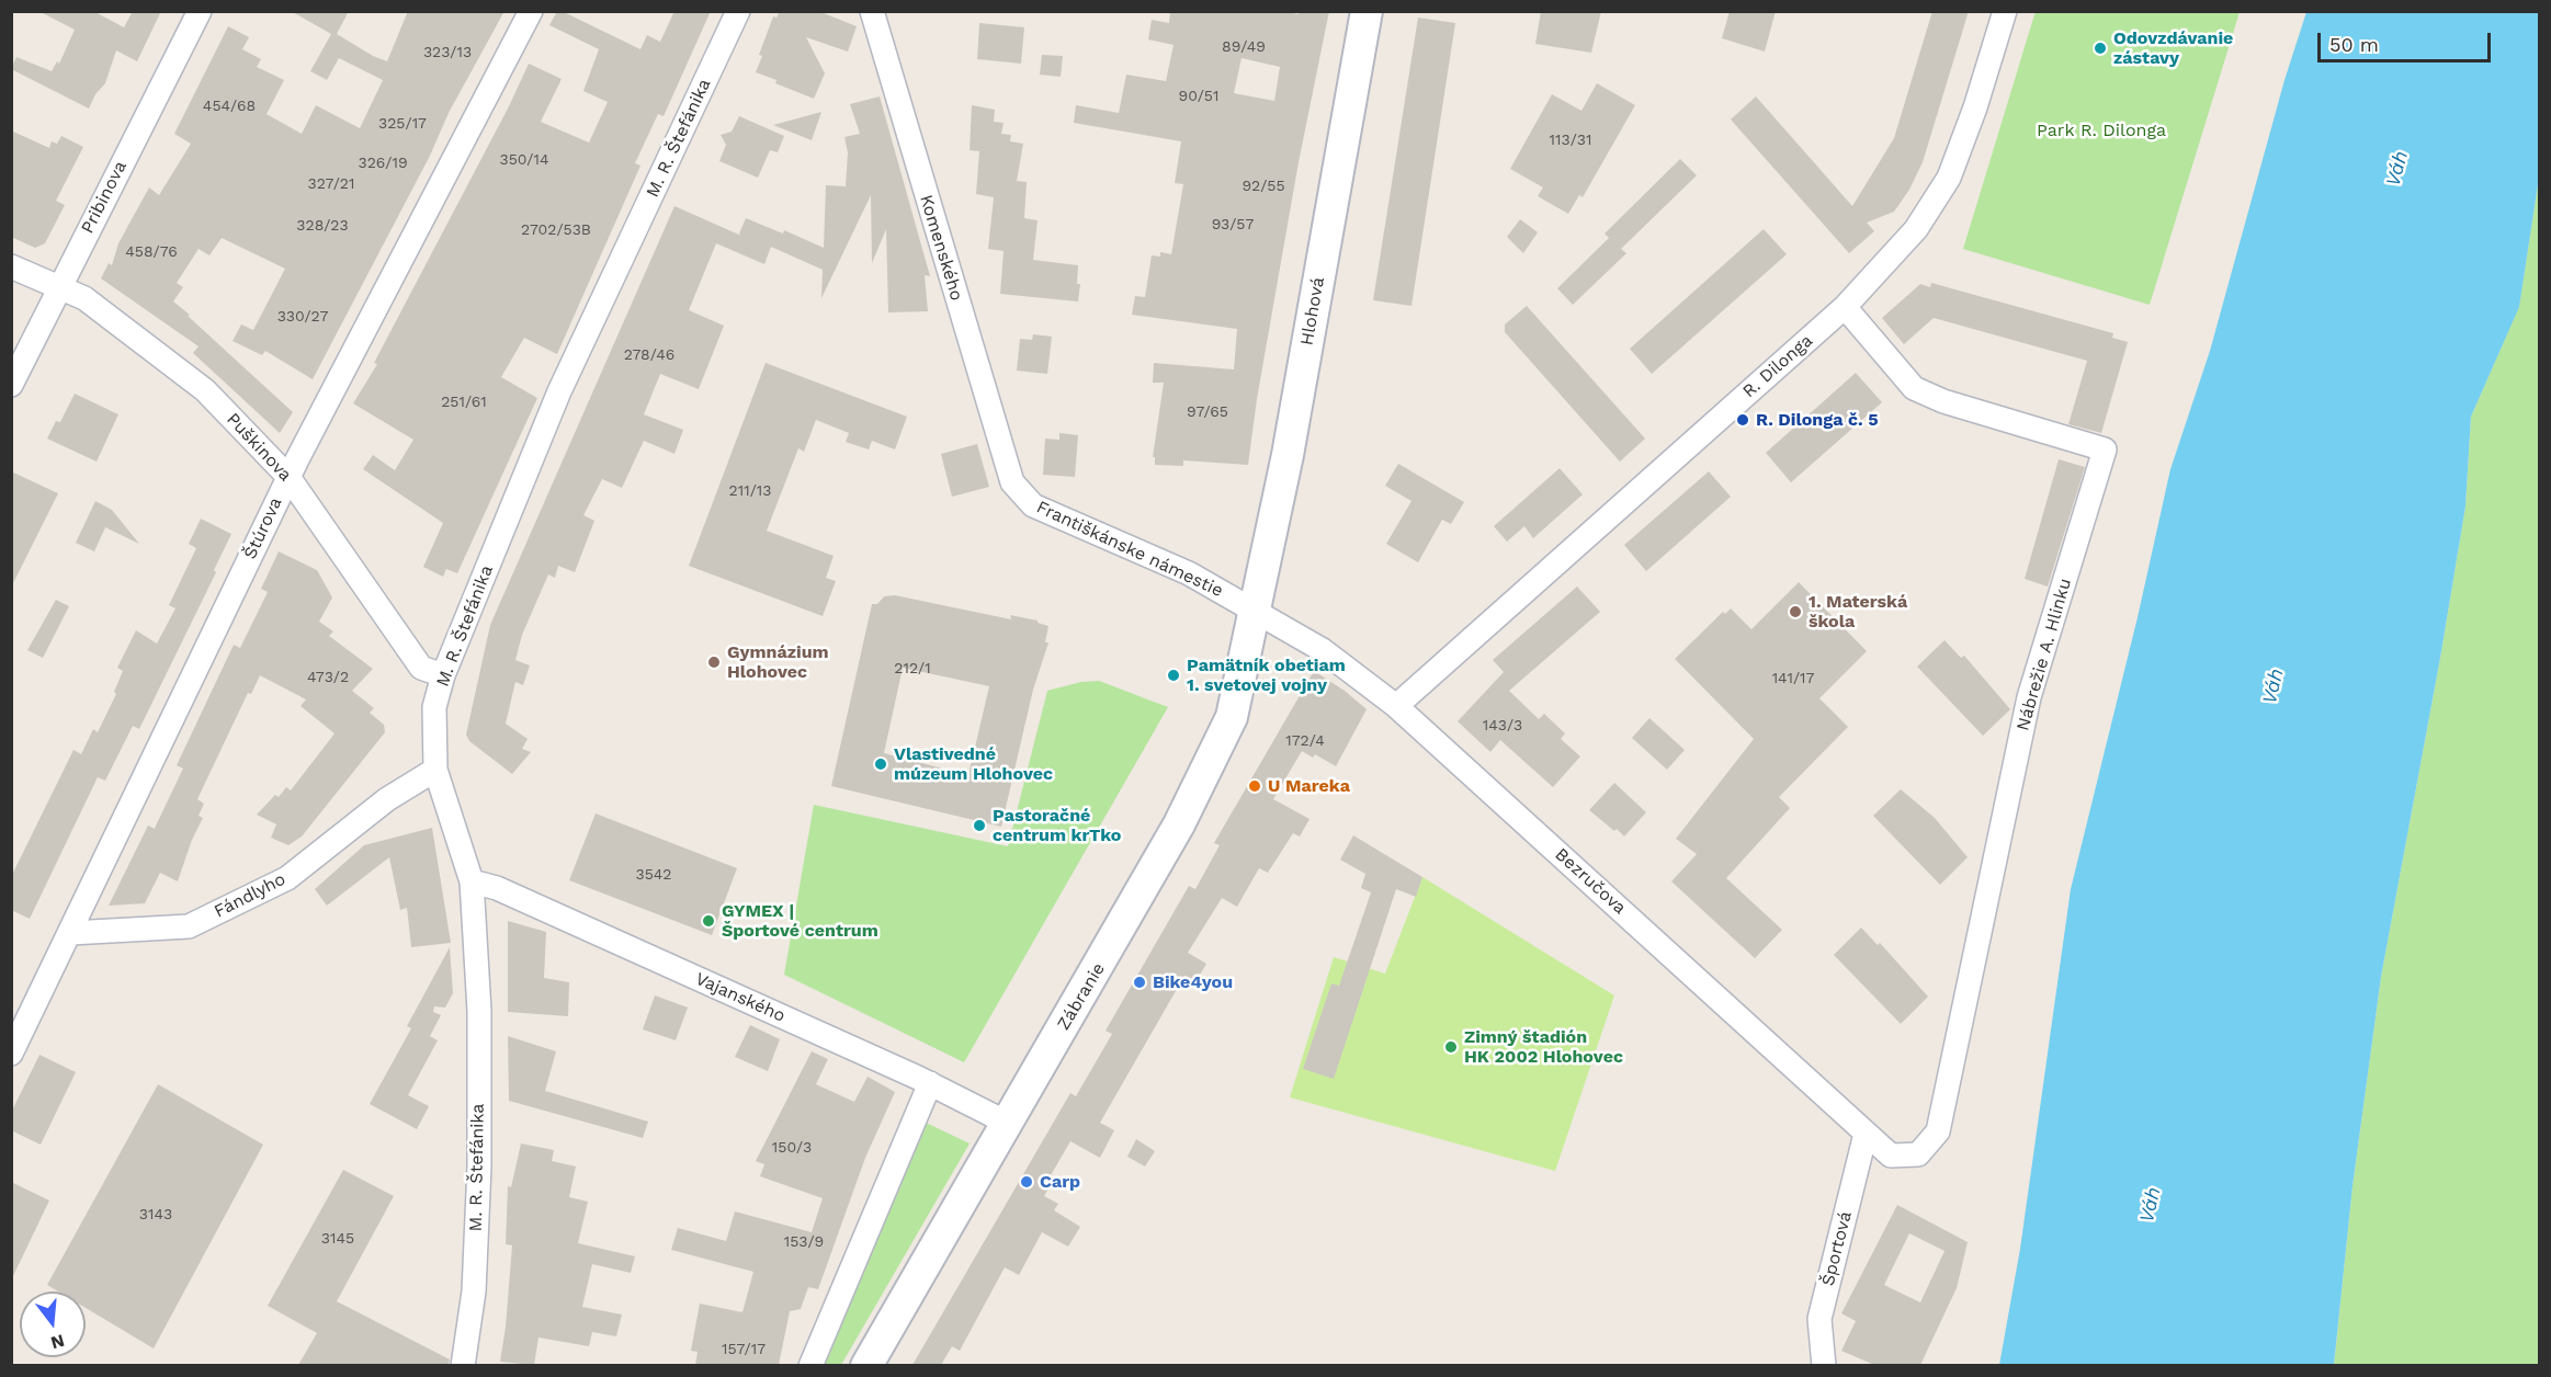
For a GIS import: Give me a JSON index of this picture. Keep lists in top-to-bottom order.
{
  "streets": {
    "main road": ["Hlohová", "Zábranie"],
    "street": [
      "M. R. Štefánika",
      "Pribinova",
      "Komenského",
      "R. Dilonga",
      "Puškinova",
      "Štúrova",
      "Františkánske námestie",
      "Nábrežie A. Hlinku",
      "Bezručova",
      "Fándlyho",
      "Vajanského",
      "Športová"
    ]
  },
  "crossings": [
    ["M. R. Štefánika", "Puškinova"],
    ["M. R. Štefánika", "Fándlyho"],
    ["M. R. Štefánika", "Vajanského"],
    ["Pribinova", "Puškinova"],
    ["Komenského", "Františkánske námestie"],
    ["Hlohová", "Františkánske námestie"],
    ["Hlohová", "Bezručova"],
    ["Hlohová", "Zábranie"],
    ["R. Dilonga", "Nábrežie A. Hlinku"],
    ["R. Dilonga", "Bezručova"],
    ["Puškinova", "Štúrova"],
    ["Štúrova", "Fándlyho"],
    ["Františkánske námestie", "Bezručova"],
    ["Františkánske námestie", "Zábranie"],
    ["Nábrežie A. Hlinku", "Bezručova"],
    ["Bezručova", "Zábranie"],
    ["Bezručova", "Športová"],
    ["Zábranie", "Vajanského"]
  ],
  "water": ["Váh"],
  "parks": ["Park R. Dilonga"],
  "places": [
    "Odovzdávanie zástavy",
    "R. Dilonga č. 5",
    "1. Materská škola",
    "Gymnázium Hlohovec",
    "Pamätník obetiam 1. svetovej vojny",
    "Vlastivedné múzeum Hlohovec",
    "U Mareka",
    "Pastoračné centrum krTko",
    "GYMEX | Športové centrum",
    "Bike4you",
    "Zimný štadión HK 2002 Hlohovec",
    "Carp"
  ],
  "house_numbers": [
    "89/49",
    "323/13",
    "90/51",
    "454/68",
    "325/17",
    "113/31",
    "350/14",
    "326/19",
    "327/21",
    "92/55",
    "93/57",
    "328/23",
    "2702/53B",
    "458/76",
    "330/27",
    "278/46",
    "251/61",
    "97/65",
    "211/13",
    "212/1",
    "473/2",
    "141/17",
    "143/3",
    "172/4",
    "3542",
    "150/3",
    "3143",
    "3145",
    "153/9",
    "157/17"
  ],
  "scale_bar": "50 m",
  "north": "bottom"
}
